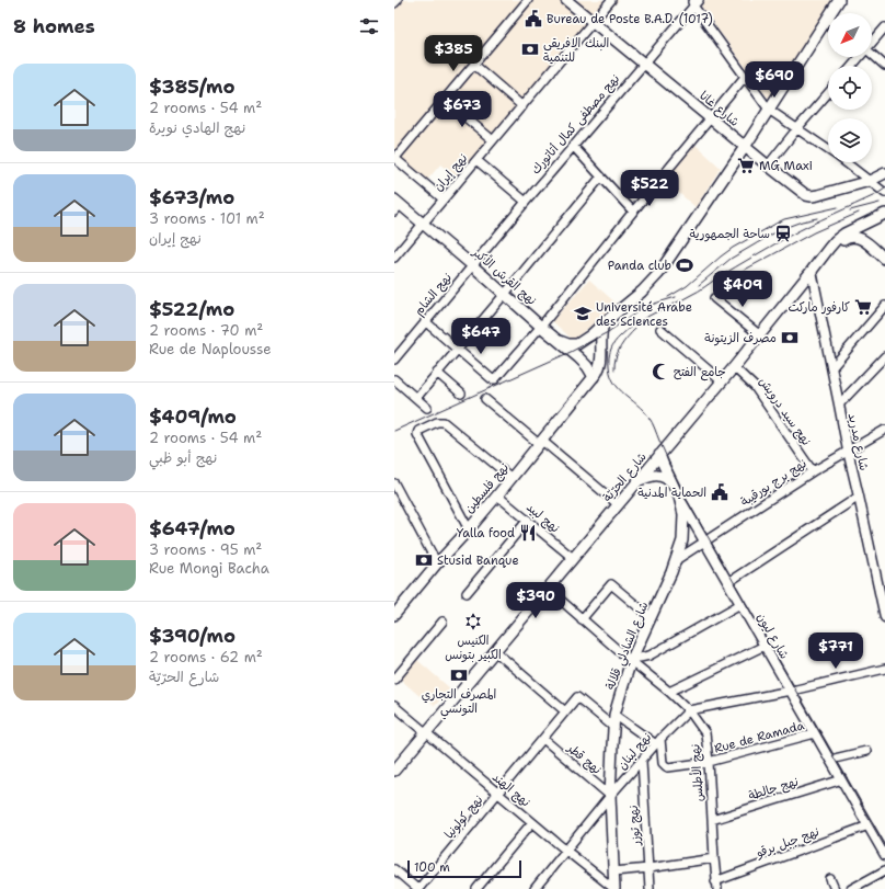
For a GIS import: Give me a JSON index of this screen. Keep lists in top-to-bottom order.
{
  "streets": {
    "main road": [
      "شارع غانا",
      "نهج القرش الأكبر",
      "شارع الحرّيّة",
      "نهج فلسطين",
      "شارع الشادلي قلالة"
    ],
    "street": [
      "نهج مصطفى كمال أتاتورك",
      "نهج إيران",
      "نهج الشام",
      "نهج سيد درويش",
      "شارع مدريد",
      "نهج برج بورقيبة",
      "نهج لبيد",
      "شارع ليون",
      "Rue de Ramada",
      "نهج لبنان",
      "نهج قطر",
      "نهج الأطلس",
      "نهج جالطة",
      "نهج الهند",
      "نهج كولونيا",
      "نهج توزر",
      "نهج جبل برقو"
    ]
  },
  "crossings": [
    ["شارع غانا", "نهج مصطفى كمال أتاتورك"],
    ["شارع غانا", "نهج إيران"],
    ["نهج مصطفى كمال أتاتورك", "نهج القرش الأكبر"],
    ["نهج مصطفى كمال أتاتورك", "نهج الشام"],
    ["نهج إيران", "نهج القرش الأكبر"],
    ["نهج القرش الأكبر", "نهج الشام"],
    ["نهج القرش الأكبر", "نهج فلسطين"],
    ["نهج سيد درويش", "شارع الحرّيّة"],
    ["نهج سيد درويش", "نهج برج بورقيبة"],
    ["شارع مدريد", "شارع الحرّيّة"],
    ["شارع مدريد", "نهج برج بورقيبة"],
    ["شارع الحرّيّة", "نهج لبيد"],
    ["شارع الحرّيّة", "شارع الشادلي قلالة"],
    ["شارع الحرّيّة", "نهج الأطلس"],
    ["شارع الحرّيّة", "نهج الهند"],
    ["نهج برج بورقيبة", "شارع ليون"],
    ["نهج برج بورقيبة", "شارع الشادلي قلالة"],
    ["نهج فلسطين", "نهج لبيد"],
    ["شارع ليون", "شارع الشادلي قلالة"],
    ["شارع ليون", "Rue de Ramada"],
    ["شارع ليون", "نهج جالطة"],
    ["شارع ليون", "نهج جبل برقو"],
    ["شارع الشادلي قلالة", "نهج لبنان"],
    ["شارع الشادلي قلالة", "نهج قطر"],
    ["شارع الشادلي قلالة", "نهج الأطلس"],
    ["شارع الشادلي قلالة", "نهج الهند"],
    ["شارع الشادلي قلالة", "نهج كولونيا"],
    ["Rue de Ramada", "نهج لبنان"],
    ["Rue de Ramada", "نهج الأطلس"],
    ["نهج لبنان", "نهج قطر"],
    ["نهج لبنان", "نهج الأطلس"],
    ["نهج لبنان", "نهج الهند"],
    ["نهج لبنان", "نهج توزر"],
    ["نهج قطر", "نهج كولونيا"],
    ["نهج الأطلس", "نهج جالطة"],
    ["نهج الأطلس", "نهج جبل برقو"],
    ["نهج الهند", "نهج كولونيا"]
  ],
  "places": {
    "public building": ["Bureau de Poste B.A.D. (1017)", "الحماية المدنية"],
    "bank": [
      "البنك الافريقي للتنمية",
      "مصرف الزيتونة",
      "Stusid Banque",
      "المصرف التجاري التونسي"
    ],
    "supermarket": ["MG Maxi", "كارفور ماركت"],
    "station": ["ساحة الجمهورية"],
    "sports": ["Panda club"],
    "school or university": ["Université Arabe des Sciences"],
    "mosque": ["جامع الفتح"],
    "restaurant": ["Yalla food"],
    "synagogue": ["الكنيس الكبير بتونس"]
  },
  "scale_bar": "100 m",
  "north": "bottom left",
  "page": {
    "heading": "8 homes",
    "price": [
      "$385",
      "$690",
      "$673",
      "$522",
      "$409",
      "$647",
      "$390",
      "$771"
    ],
    "list": [
      {
        "name": "$385/mo",
        "note": "2 rooms · 54 m² · نهج الهادي نويرة"
      },
      {
        "name": "$673/mo",
        "note": "3 rooms · 101 m² · نهج إيران"
      },
      {
        "name": "$522/mo",
        "note": "2 rooms · 70 m² · Rue de Naplousse"
      },
      {
        "name": "$409/mo",
        "note": "2 rooms · 54 m² · نهج أبو ظبي"
      },
      {
        "name": "$647/mo",
        "note": "3 rooms · 95 m² · Rue Mongi Bacha"
      },
      {
        "name": "$390/mo",
        "note": "2 rooms · 62 m² · شارع الحرّيّة"
      }
    ],
    "scale": "100 m"
  }
}
